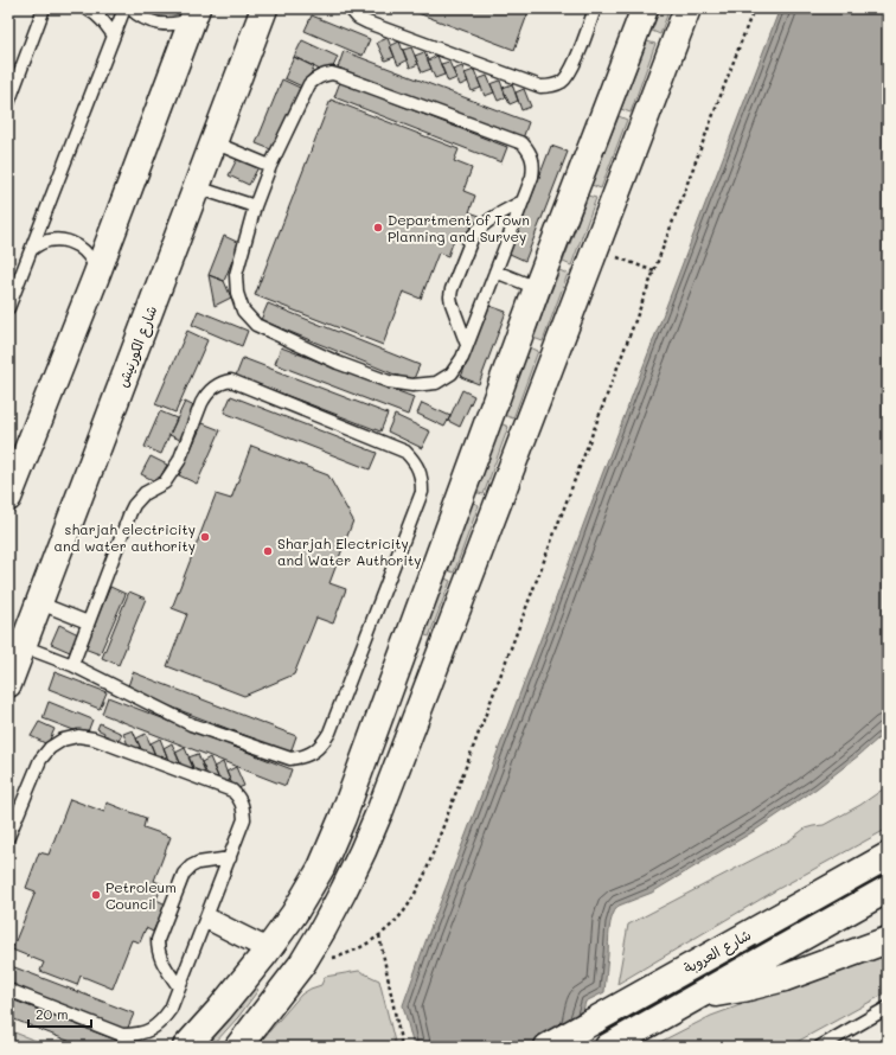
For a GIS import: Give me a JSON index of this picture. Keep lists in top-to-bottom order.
{
  "streets": {
    "main road": ["شارع الكورنيش", "شارع العروبة"]
  },
  "places": [
    "Department of Town Planning and Survey",
    "sharjah electricity and water authority",
    "Sharjah Electricity and Water Authority",
    "Petroleum Council"
  ],
  "scale_bar": "20 m"
}
